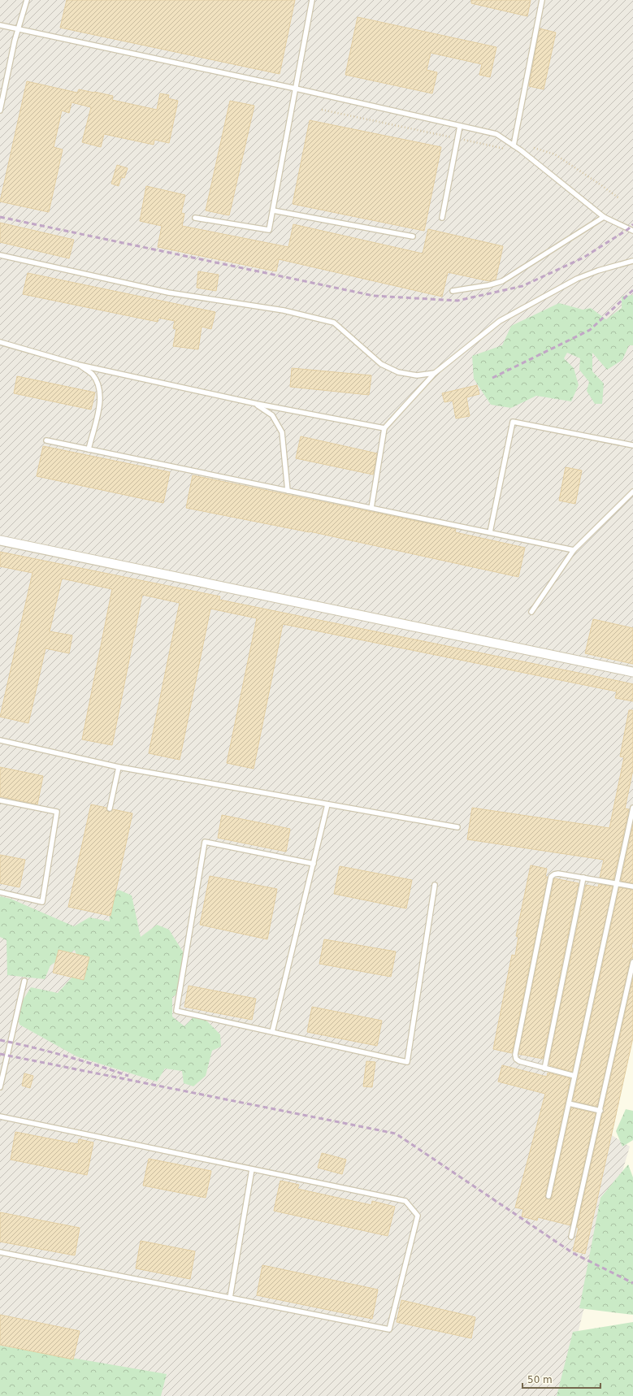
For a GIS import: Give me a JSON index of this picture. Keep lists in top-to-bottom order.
{
  "scale_bar": "50 m"
}
